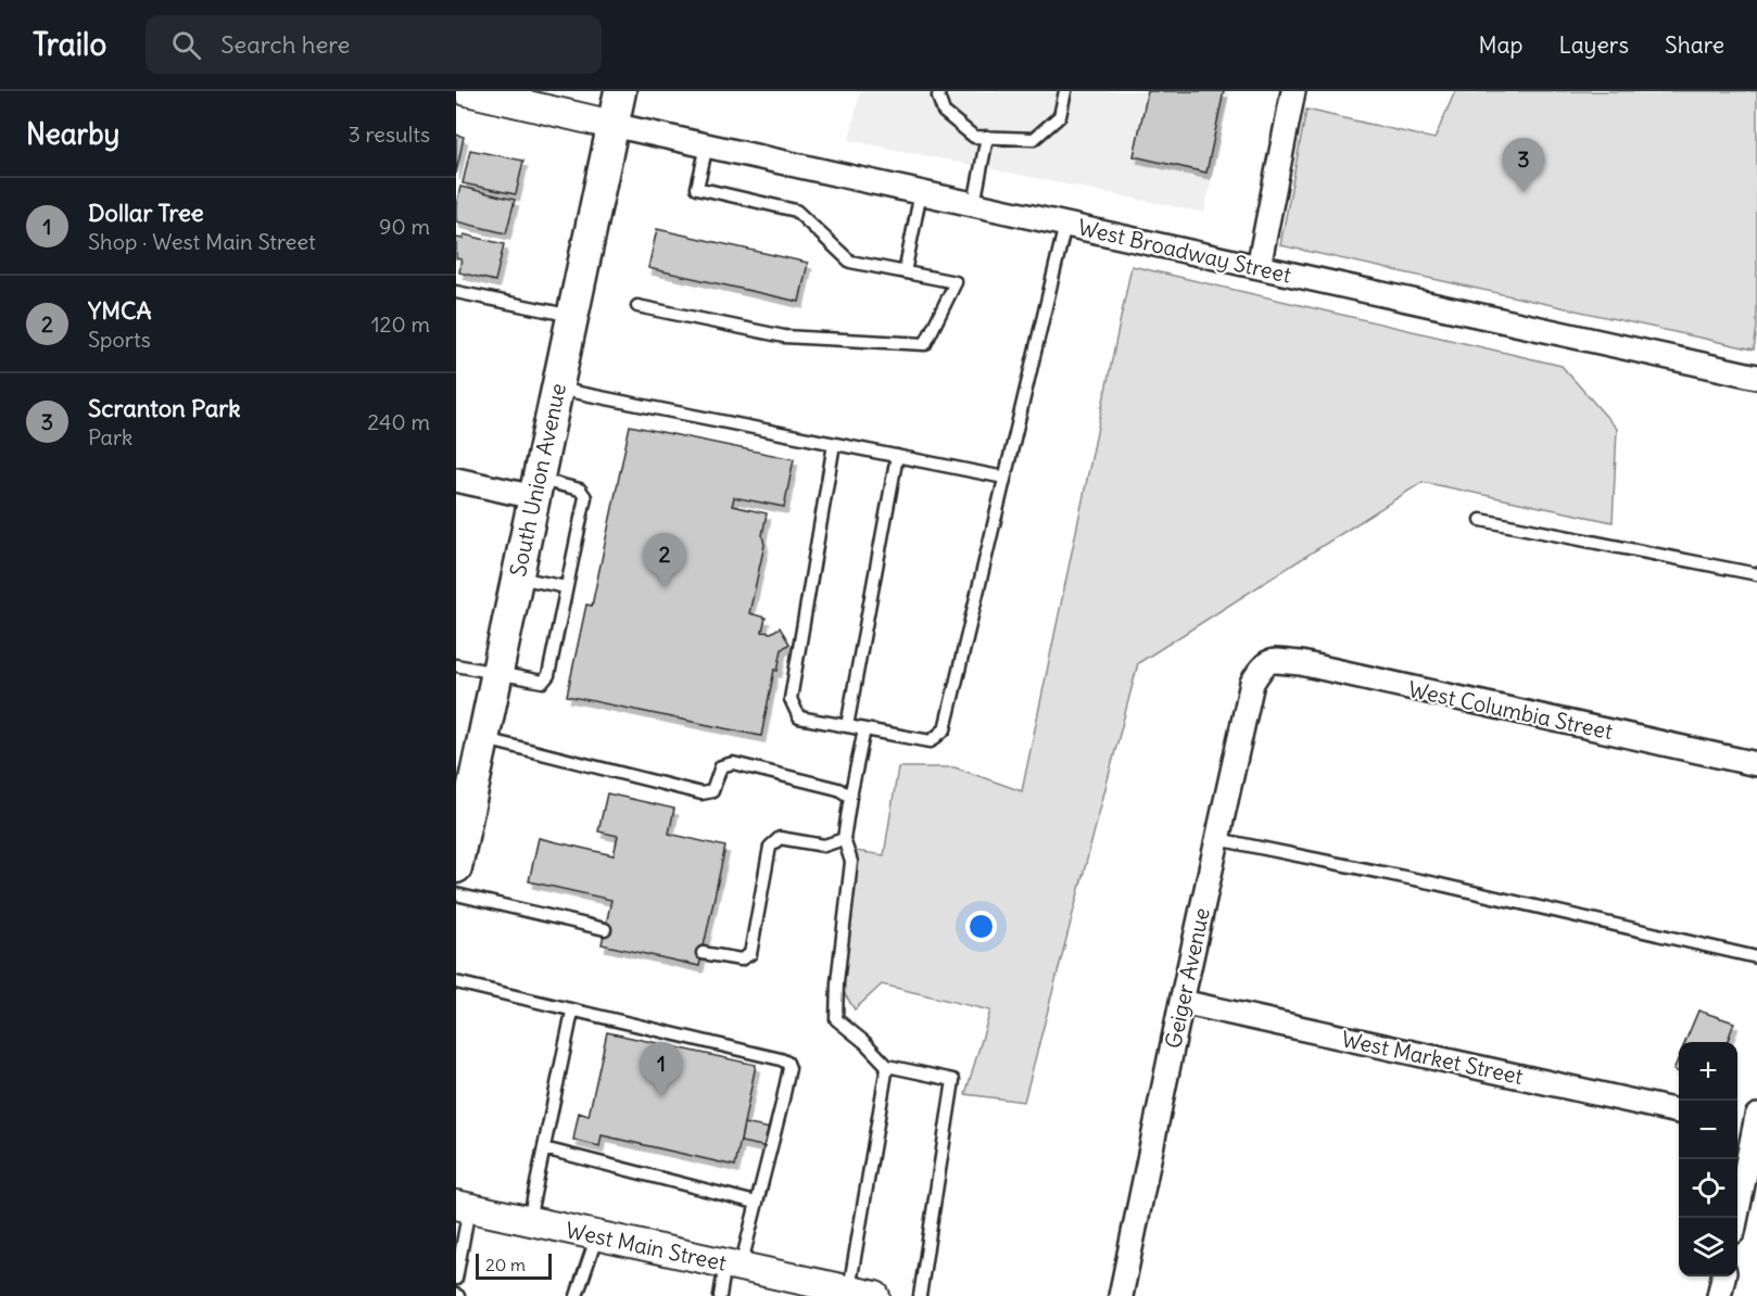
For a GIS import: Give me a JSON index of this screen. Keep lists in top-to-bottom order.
{
  "streets": {
    "main road": ["South Union Avenue"],
    "street": [
      "West Broadway Street",
      "West Columbia Street",
      "Geiger Avenue",
      "West Market Street",
      "West Main Street"
    ]
  },
  "crossings": [
    ["West Broadway Street", "South Union Avenue"],
    ["West Columbia Street", "Geiger Avenue"],
    ["Geiger Avenue", "West Market Street"]
  ],
  "scale_bar": "20 m",
  "page": {
    "header": "Trailo",
    "search": "Search here",
    "nav": ["Map", "Layers", "Share"],
    "heading": ["Nearby", "3 results"],
    "pins": ["3", "2", "1"],
    "list": [
      {
        "mark": "1",
        "name": "Dollar Tree",
        "note": "Shop · West Main Street",
        "value": "90 m"
      },
      {
        "mark": "2",
        "name": "YMCA",
        "note": "Sports",
        "value": "120 m"
      },
      {
        "mark": "3",
        "name": "Scranton Park",
        "note": "Park",
        "value": "240 m"
      }
    ],
    "map_buttons": ["+", "−"],
    "scale": "20 m"
  }
}
